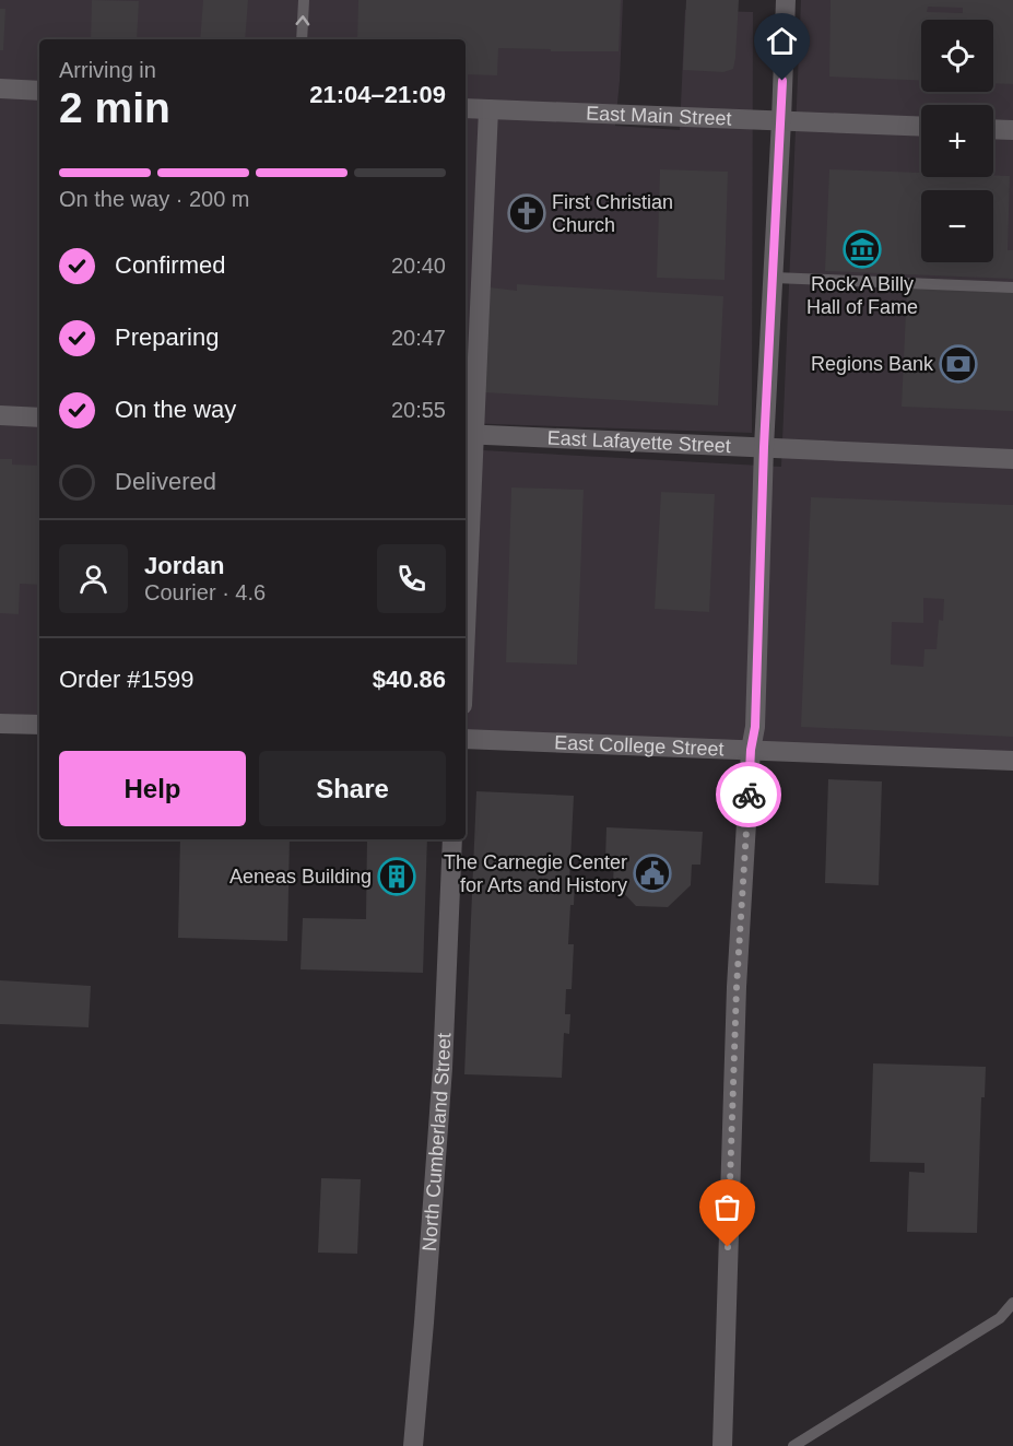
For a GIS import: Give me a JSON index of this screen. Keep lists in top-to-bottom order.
{
  "streets": {
    "street": [
      "East Main Street",
      "East Lafayette Street",
      "East College Street",
      "North Cumberland Street"
    ]
  },
  "places": {
    "church": ["First Christian Church"],
    "museum": ["Rock A Billy Hall of Fame"],
    "bank": ["Regions Bank"],
    "public building": ["The Carnegie Center for Arts and History"],
    "building": ["Aeneas Building"]
  },
  "page": {
    "map_buttons": ["+", "−"],
    "heading": ["2 min", "Arriving in", "21:04–21:09"],
    "panel": [
      "Jordan",
      "Courier · 4.6",
      "Order #1599",
      "$40.86"
    ],
    "bar": "On the way · 200 m",
    "list": [
      ["Confirmed", "20:40"],
      ["Preparing", "20:47"],
      ["On the way", "20:55"],
      "Delivered"
    ],
    "buttons": ["Help", "Share"]
  }
}
